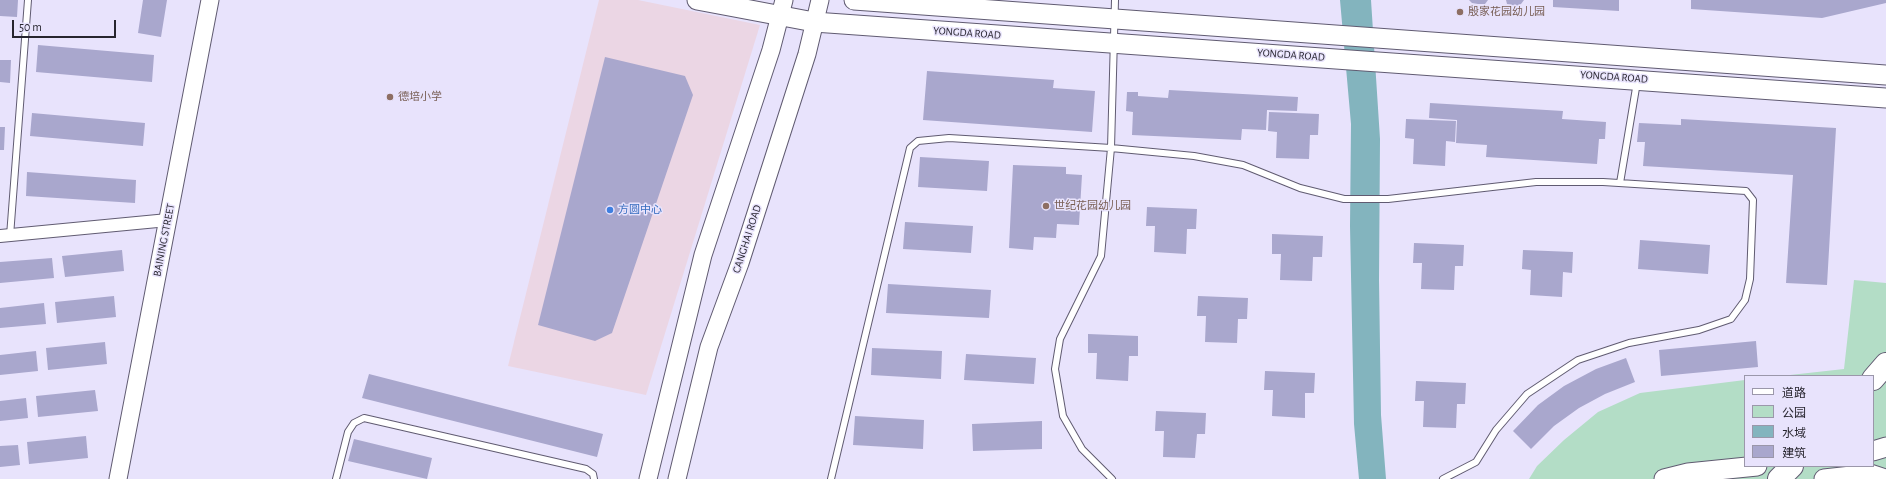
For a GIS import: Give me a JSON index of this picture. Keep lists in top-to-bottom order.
{
  "streets": {
    "main road": ["YONGDA ROAD", "CANGHAI ROAD", "BAINING STREET"]
  },
  "crossings": [
    ["YONGDA ROAD", "CANGHAI ROAD"]
  ],
  "places": [
    "殷家花园幼儿园",
    "德培小学",
    "世纪花园幼儿园",
    "方圆中心"
  ],
  "legend": [
    "道路",
    "公园",
    "水域",
    "建筑"
  ],
  "scale_bar": "50 m"
}
